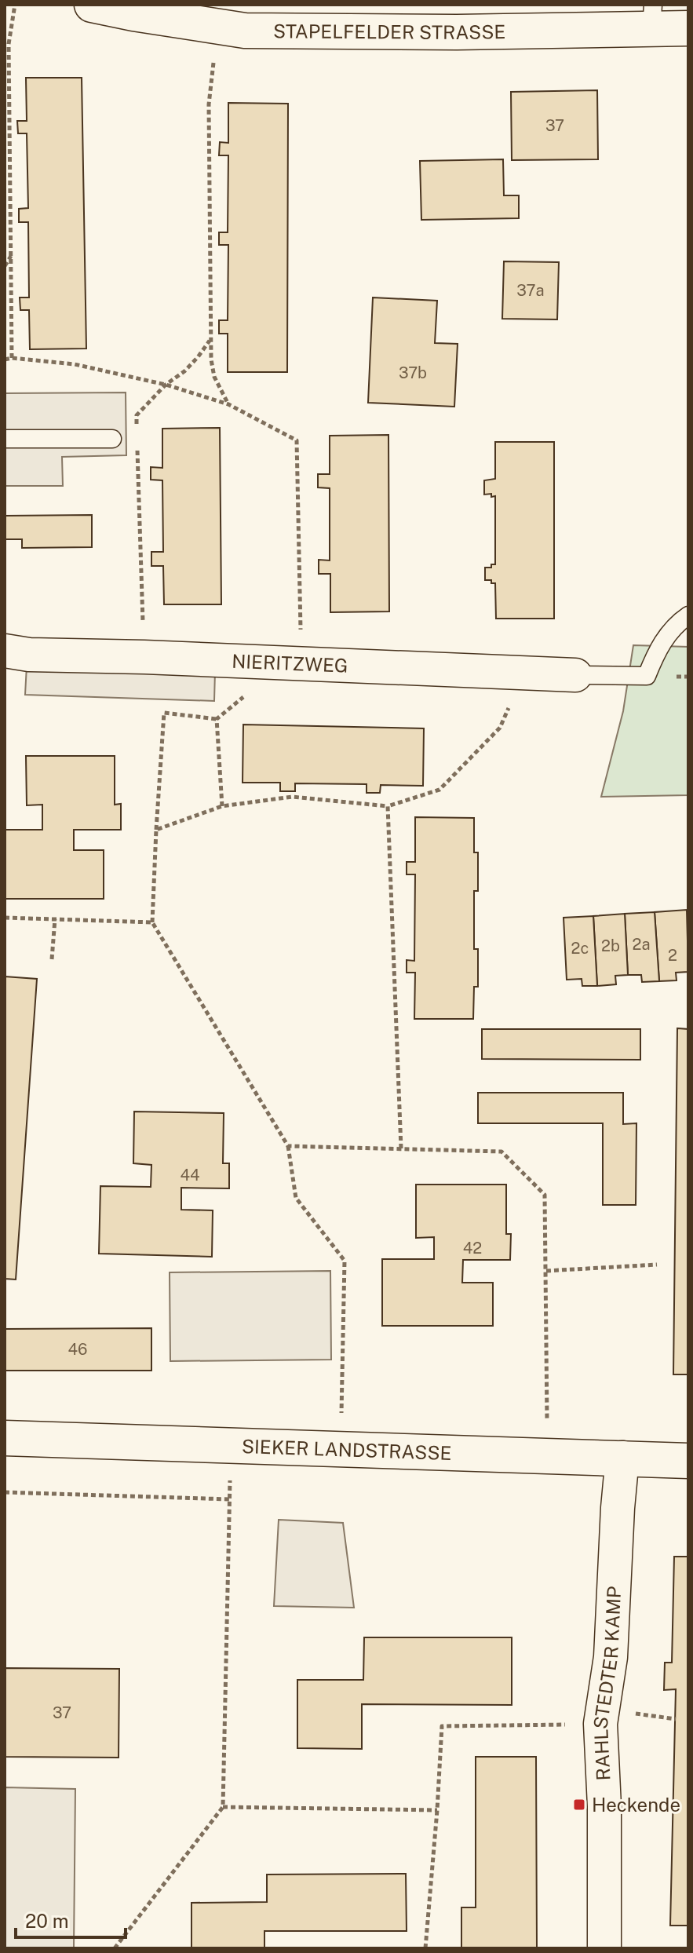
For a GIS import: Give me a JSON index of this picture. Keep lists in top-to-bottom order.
{
  "streets": {
    "main road": ["STAPELFELDER STRASSE", "SIEKER LANDSTRASSE"],
    "street": ["NIERITZWEG", "RAHLSTEDTER KAMP"]
  },
  "crossings": [
    ["SIEKER LANDSTRASSE", "RAHLSTEDTER KAMP"]
  ],
  "places": {
    "transit": ["Heckende"]
  },
  "house_numbers": [
    "37",
    "37a",
    "37b",
    "2a",
    "2b",
    "2c",
    "2",
    "44",
    "42",
    "46",
    "37"
  ],
  "scale_bar": "20 m"
}
